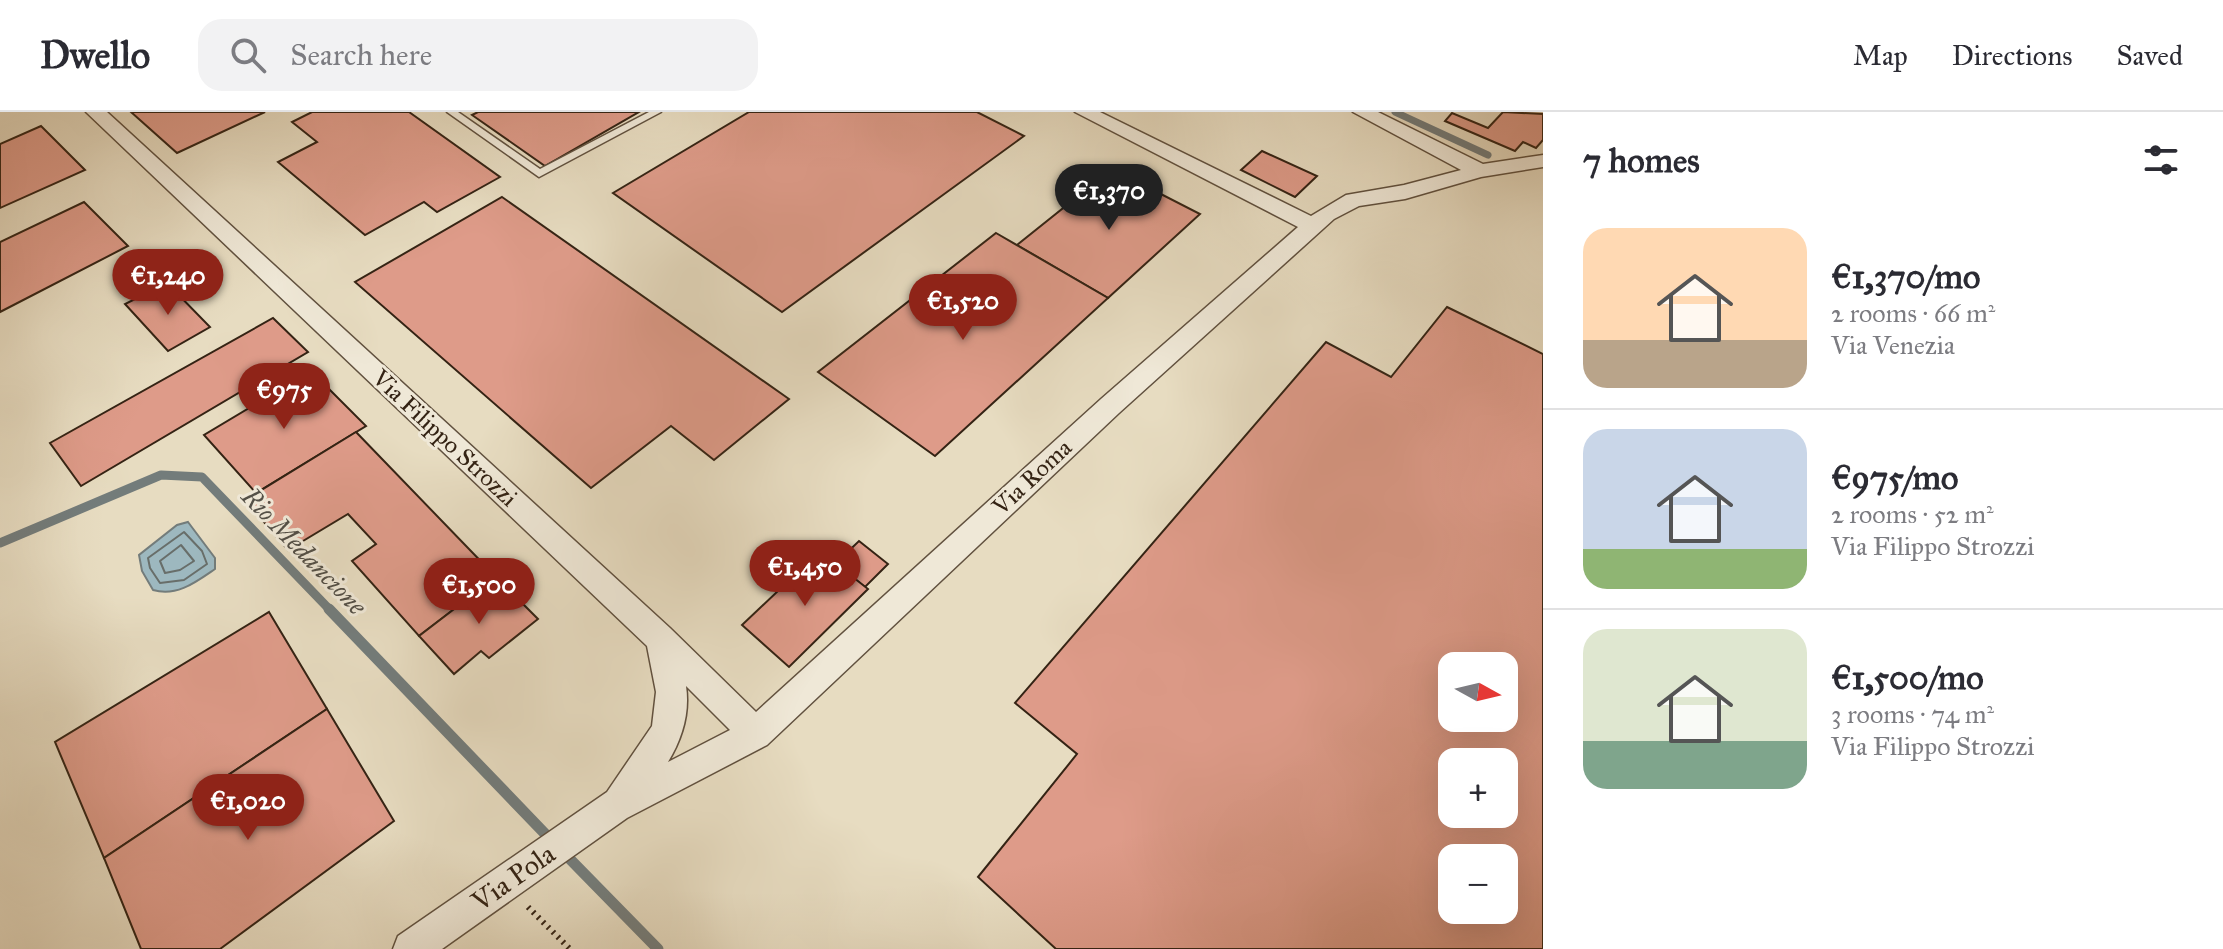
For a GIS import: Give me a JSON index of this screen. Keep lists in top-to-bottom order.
{
  "streets": {
    "street": ["Via Filippo Strozzi", "Via Roma", "Via Pola"]
  },
  "crossings": [
    ["Via Filippo Strozzi", "Via Roma"],
    ["Via Filippo Strozzi", "Via Pola"],
    ["Via Roma", "Via Pola"]
  ],
  "water": ["Rio Medancione"],
  "north": "right",
  "page": {
    "header": "Dwello",
    "search": "Search here",
    "nav": ["Map", "Directions", "Saved"],
    "heading": "7 homes",
    "price": [
      "€1,370",
      "€1,240",
      "€1,520",
      "€975",
      "€1,450",
      "€1,500",
      "€1,020"
    ],
    "list": [
      {
        "name": "€1,370/mo",
        "note": "2 rooms · 66 m² · Via Venezia"
      },
      {
        "name": "€975/mo",
        "note": "2 rooms · 52 m² · Via Filippo Strozzi"
      },
      {
        "name": "€1,500/mo",
        "note": "3 rooms · 74 m² · Via Filippo Strozzi"
      }
    ],
    "map_buttons": ["+", "−"]
  }
}
